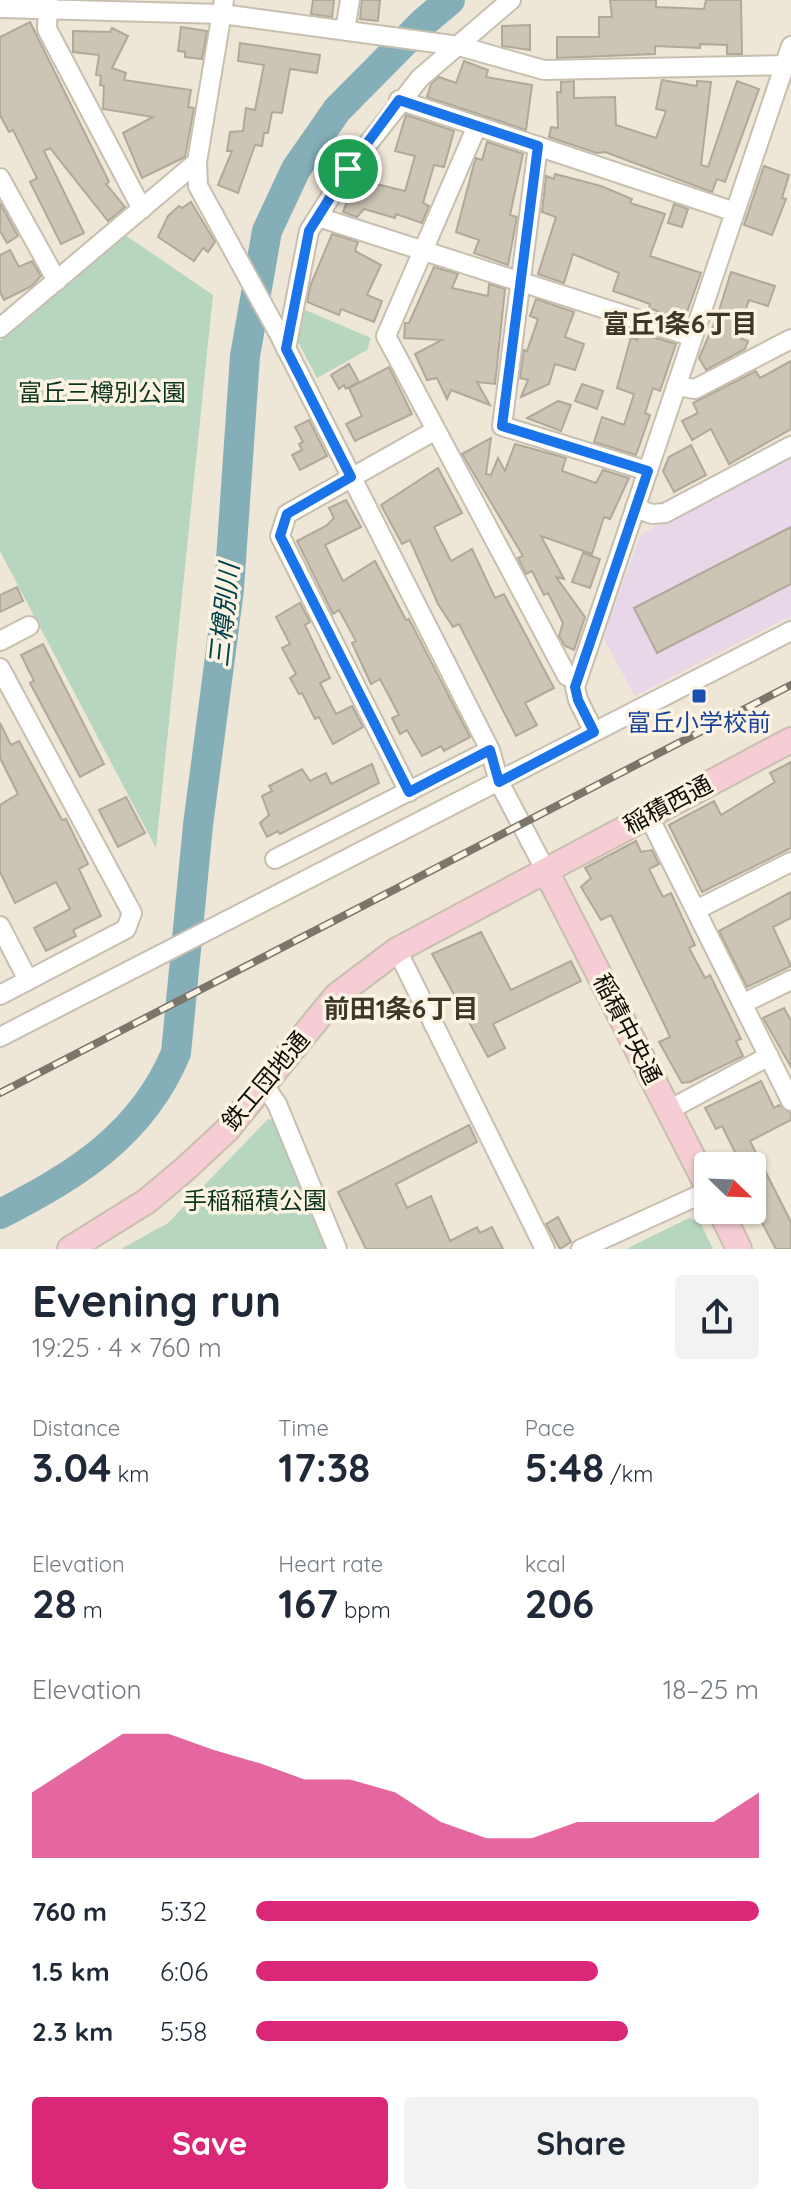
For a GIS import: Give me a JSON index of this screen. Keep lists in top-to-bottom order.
{
  "streets": {
    "street": ["稲積西通", "稲積中央通", "鉄工団地通"]
  },
  "crossings": [
    ["稲積西通", "稲積中央通"],
    ["稲積西通", "鉄工団地通"],
    ["稲積中央通", "鉄工団地通"]
  ],
  "districts": ["富丘1条6丁目", "前田1条6丁目"],
  "water": ["三樽別川"],
  "parks": ["富丘三樽別公園", "手稲稲積公園"],
  "places": {
    "transit": ["富丘小学校前"]
  },
  "north": "bottom right",
  "page": {
    "heading": ["Evening run", "19:25 · 4 × 760 m"],
    "stats": [
      ["Distance", "3.04 km"],
      ["Time", "17:38"],
      ["Pace", "5:48 /km"],
      ["Elevation", "28 m"],
      ["Heart rate", "167 bpm"],
      ["kcal", "206"]
    ],
    "chart": ["Elevation", "18–25 m"],
    "list": [
      {
        "name": "760 m",
        "note": "5:32"
      },
      {
        "name": "1.5 km",
        "note": "6:06"
      },
      {
        "name": "2.3 km",
        "note": "5:58"
      }
    ],
    "buttons": ["Save", "Share"]
  }
}
